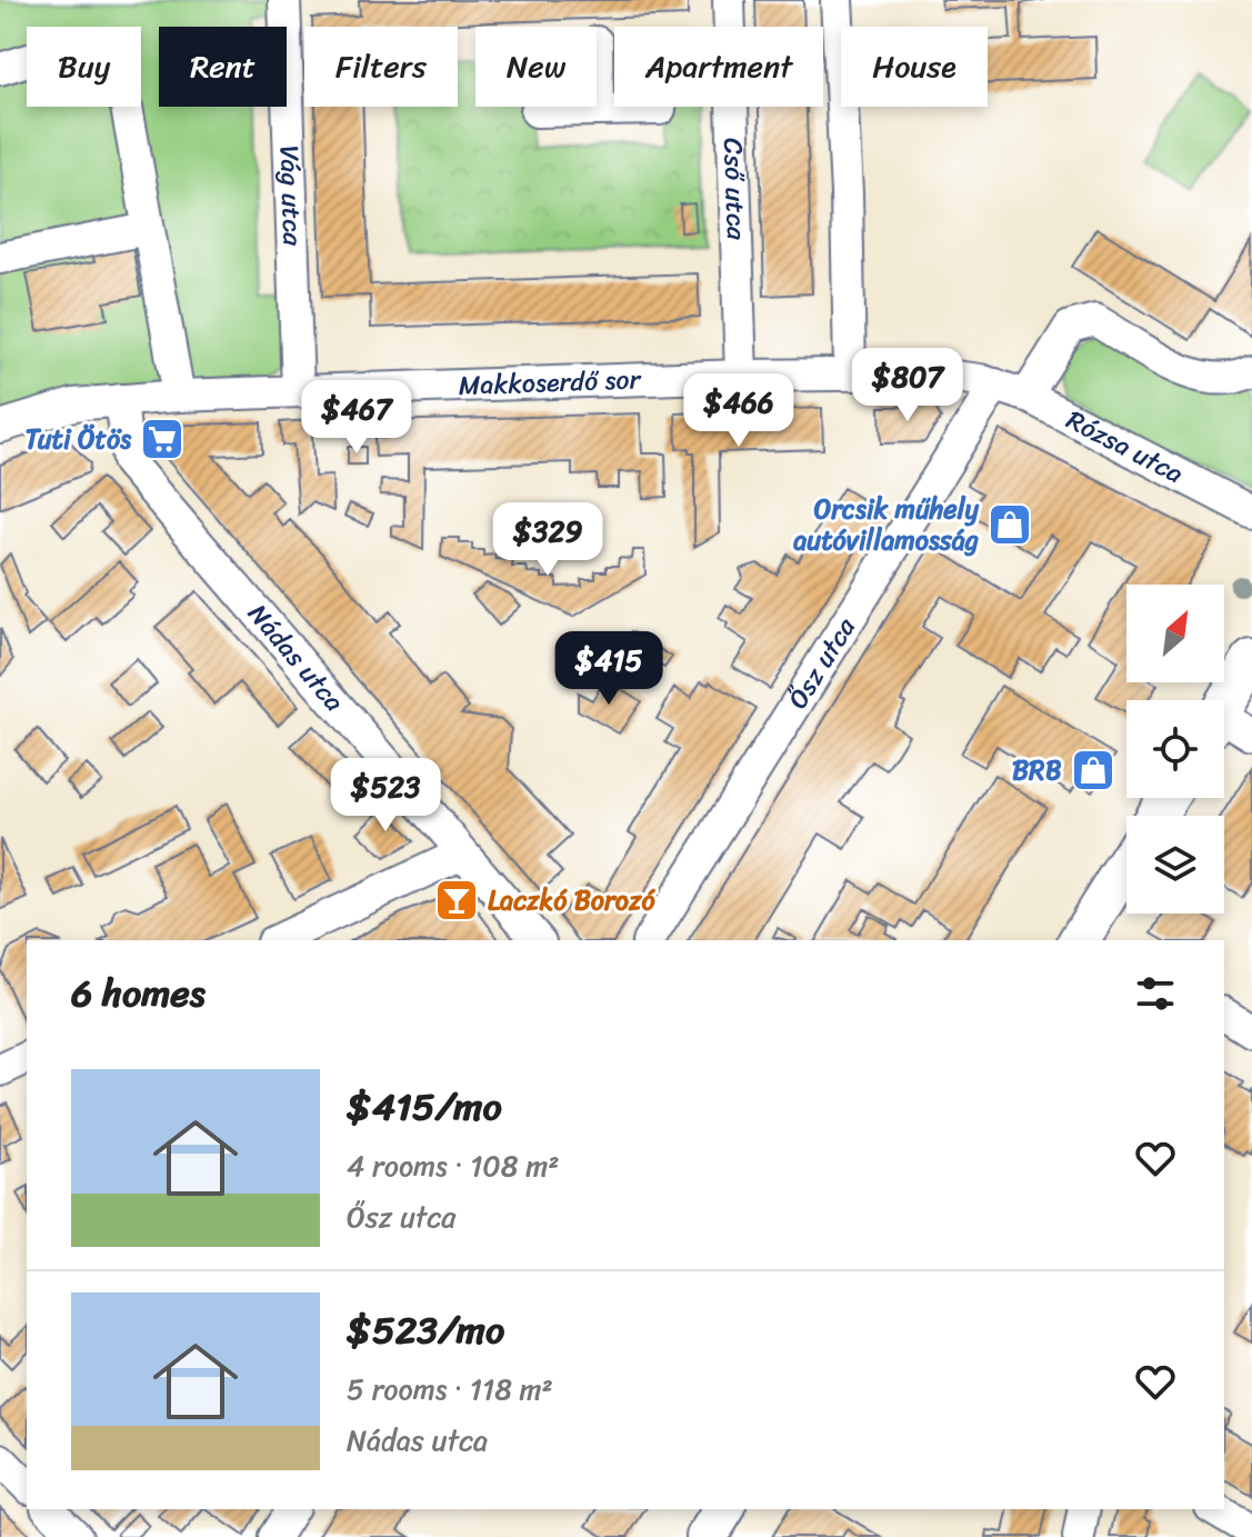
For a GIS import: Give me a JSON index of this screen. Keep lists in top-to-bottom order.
{
  "streets": {
    "street": [
      "Cső utca",
      "Vág utca",
      "Makkoserdő sor",
      "Rózsa utca",
      "Nádas utca",
      "Ősz utca"
    ]
  },
  "crossings": [
    ["Cső utca", "Makkoserdő sor"],
    ["Vág utca", "Makkoserdő sor"],
    ["Makkoserdő sor", "Rózsa utca"],
    ["Makkoserdő sor", "Nádas utca"],
    ["Makkoserdő sor", "Ősz utca"],
    ["Rózsa utca", "Ősz utca"]
  ],
  "places": {
    "supermarket": ["Tuti Ötös"],
    "shop": ["Orcsik műhely autóvillamosság", "BRB"],
    "bar": ["Laczkó Borozó"]
  },
  "north": "top right",
  "page": {
    "chip": [
      "Buy",
      "Rent",
      "Filters",
      "New",
      "Apartment",
      "House"
    ],
    "price": [
      "$807",
      "$466",
      "$467",
      "$329",
      "$415",
      "$523"
    ],
    "heading": "6 homes",
    "list": [
      {
        "name": "$415/mo",
        "note": "4 rooms · 108 m² · Ősz utca"
      },
      {
        "name": "$523/mo",
        "note": "5 rooms · 118 m² · Nádas utca"
      }
    ]
  }
}
